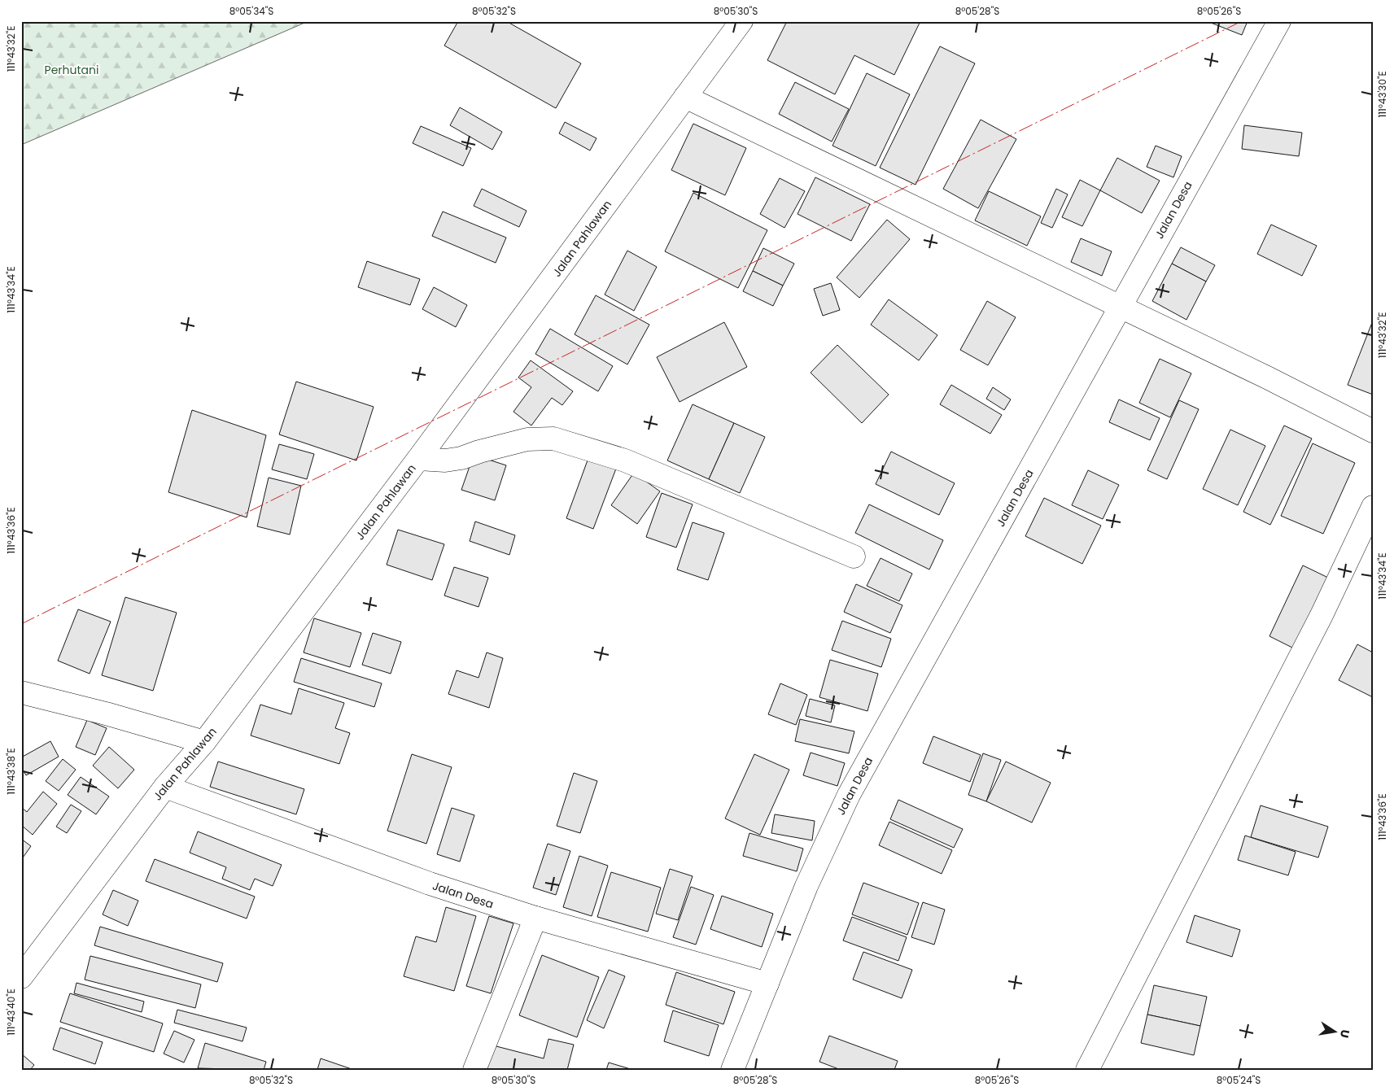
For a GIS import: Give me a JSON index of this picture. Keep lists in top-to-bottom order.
{
  "streets": {
    "main road": ["Jalan Desa", "Jalan Pahlawan"]
  },
  "crossings": [
    ["Jalan Desa", "Jalan Pahlawan"]
  ],
  "parks": ["Perhutani"],
  "north": "right",
  "coordinates": [
    "8°05'34\"S",
    "8°05'32\"S",
    "8°05'30\"S",
    "8°05'28\"S",
    "8°05'26\"S",
    "111°43'32\"E",
    "111°43'30\"E",
    "111°43'34\"E",
    "111°43'36\"E",
    "111°43'38\"E",
    "111°43'40\"E",
    "8°05'24\"S"
  ]
}
